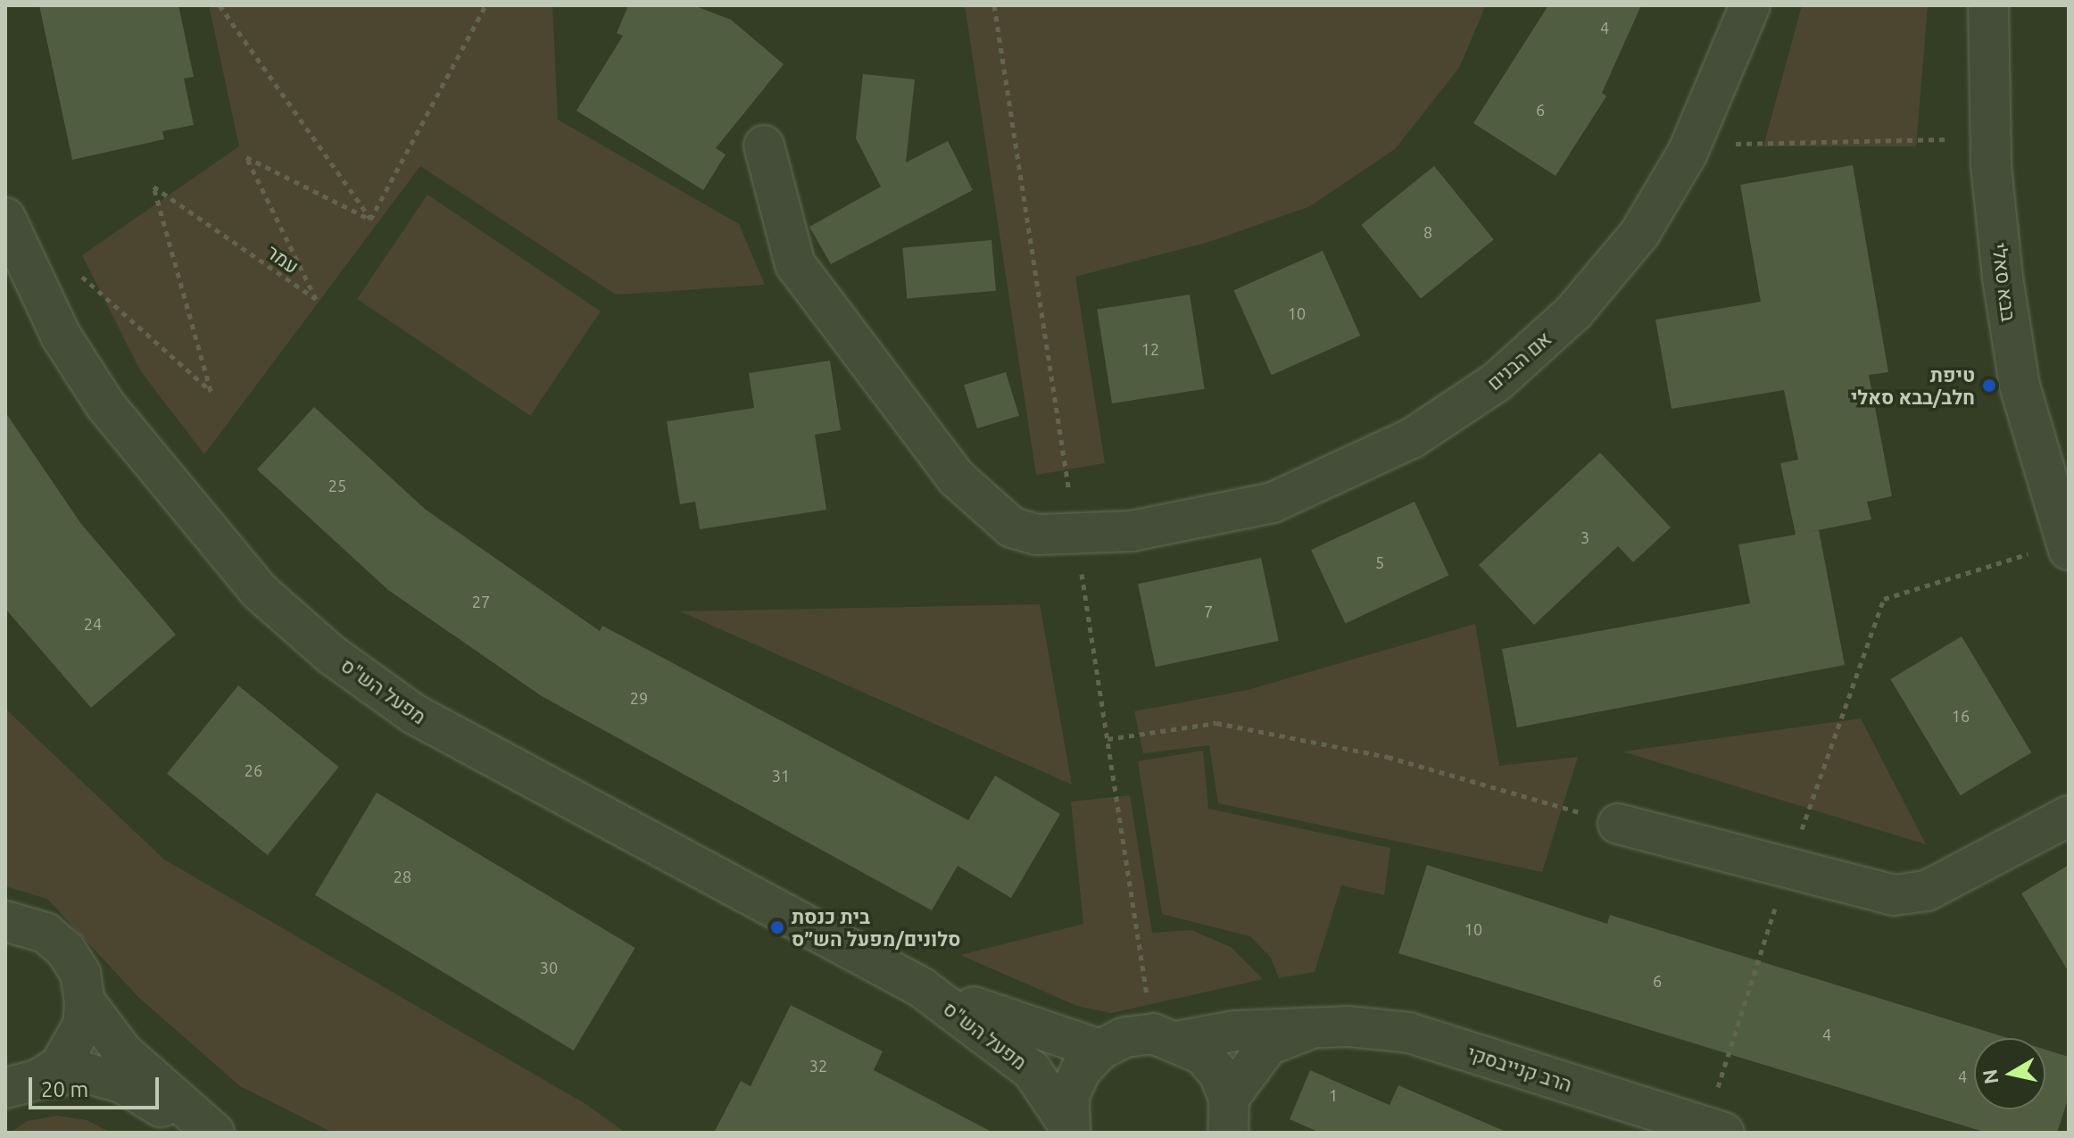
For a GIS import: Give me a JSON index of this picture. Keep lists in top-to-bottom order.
{
  "streets": {
    "street": [
      "בבא סאלי",
      "אם הבנים",
      "מפעל הש\"ס",
      "הרב קנייבסקי"
    ],
    "path": ["עמר"]
  },
  "crossings": [
    ["עמר", "מפעל הש\"ס"]
  ],
  "places": ["טיפת חלב/בבא סאלי", "בית כנסת סלונים/מפעל הש״ס"],
  "house_numbers": [
    "4",
    "6",
    "8",
    "10",
    "12",
    "25",
    "3",
    "5",
    "27",
    "7",
    "24",
    "29",
    "16",
    "26",
    "31",
    "28",
    "10",
    "30",
    "6",
    "4",
    "32",
    "4",
    "1"
  ],
  "scale_bar": "20 m",
  "north": "left"
}
